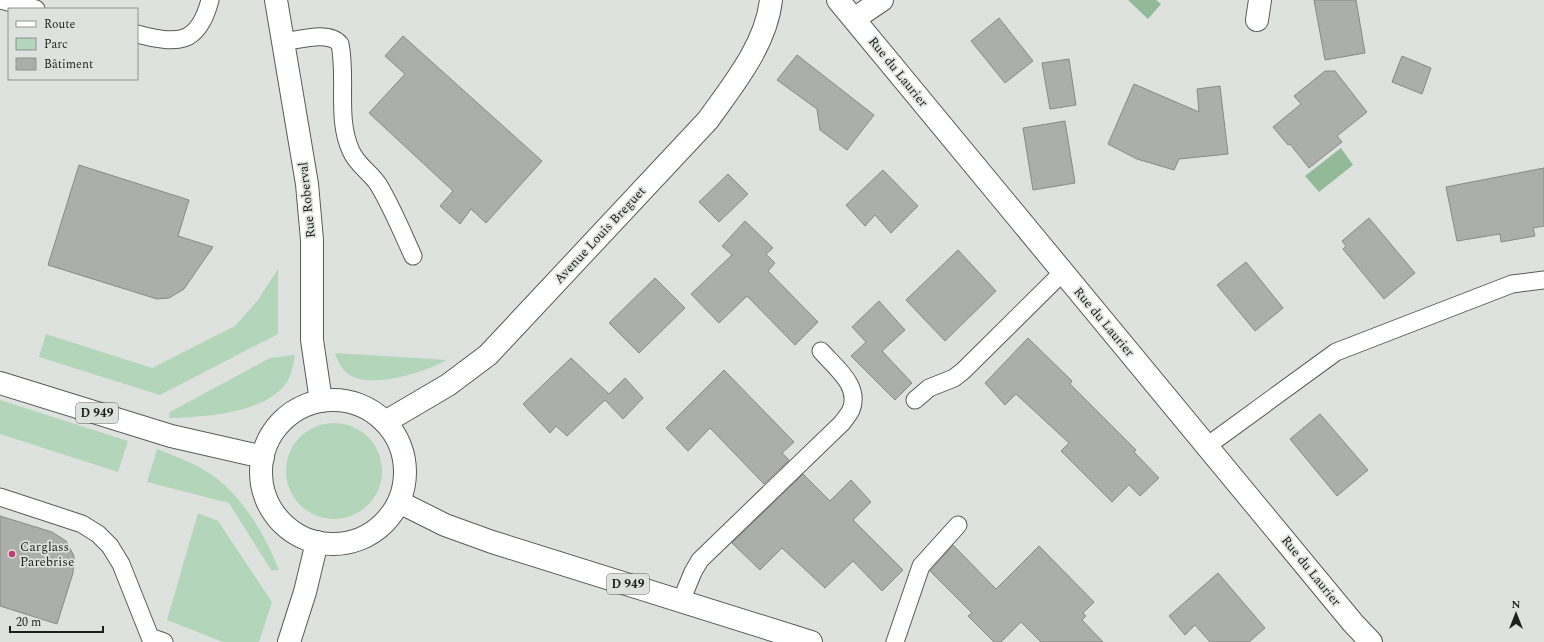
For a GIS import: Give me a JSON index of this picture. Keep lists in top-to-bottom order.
{
  "streets": {
    "street": [
      "Rue du Laurier",
      "Rue Roberval",
      "Avenue Louis Breguet",
      "D 949"
    ]
  },
  "places": ["Carglass Parebrise"],
  "legend": ["Route", "Parc", "Bâtiment"],
  "scale_bar": "20 m",
  "north": "top"
}
